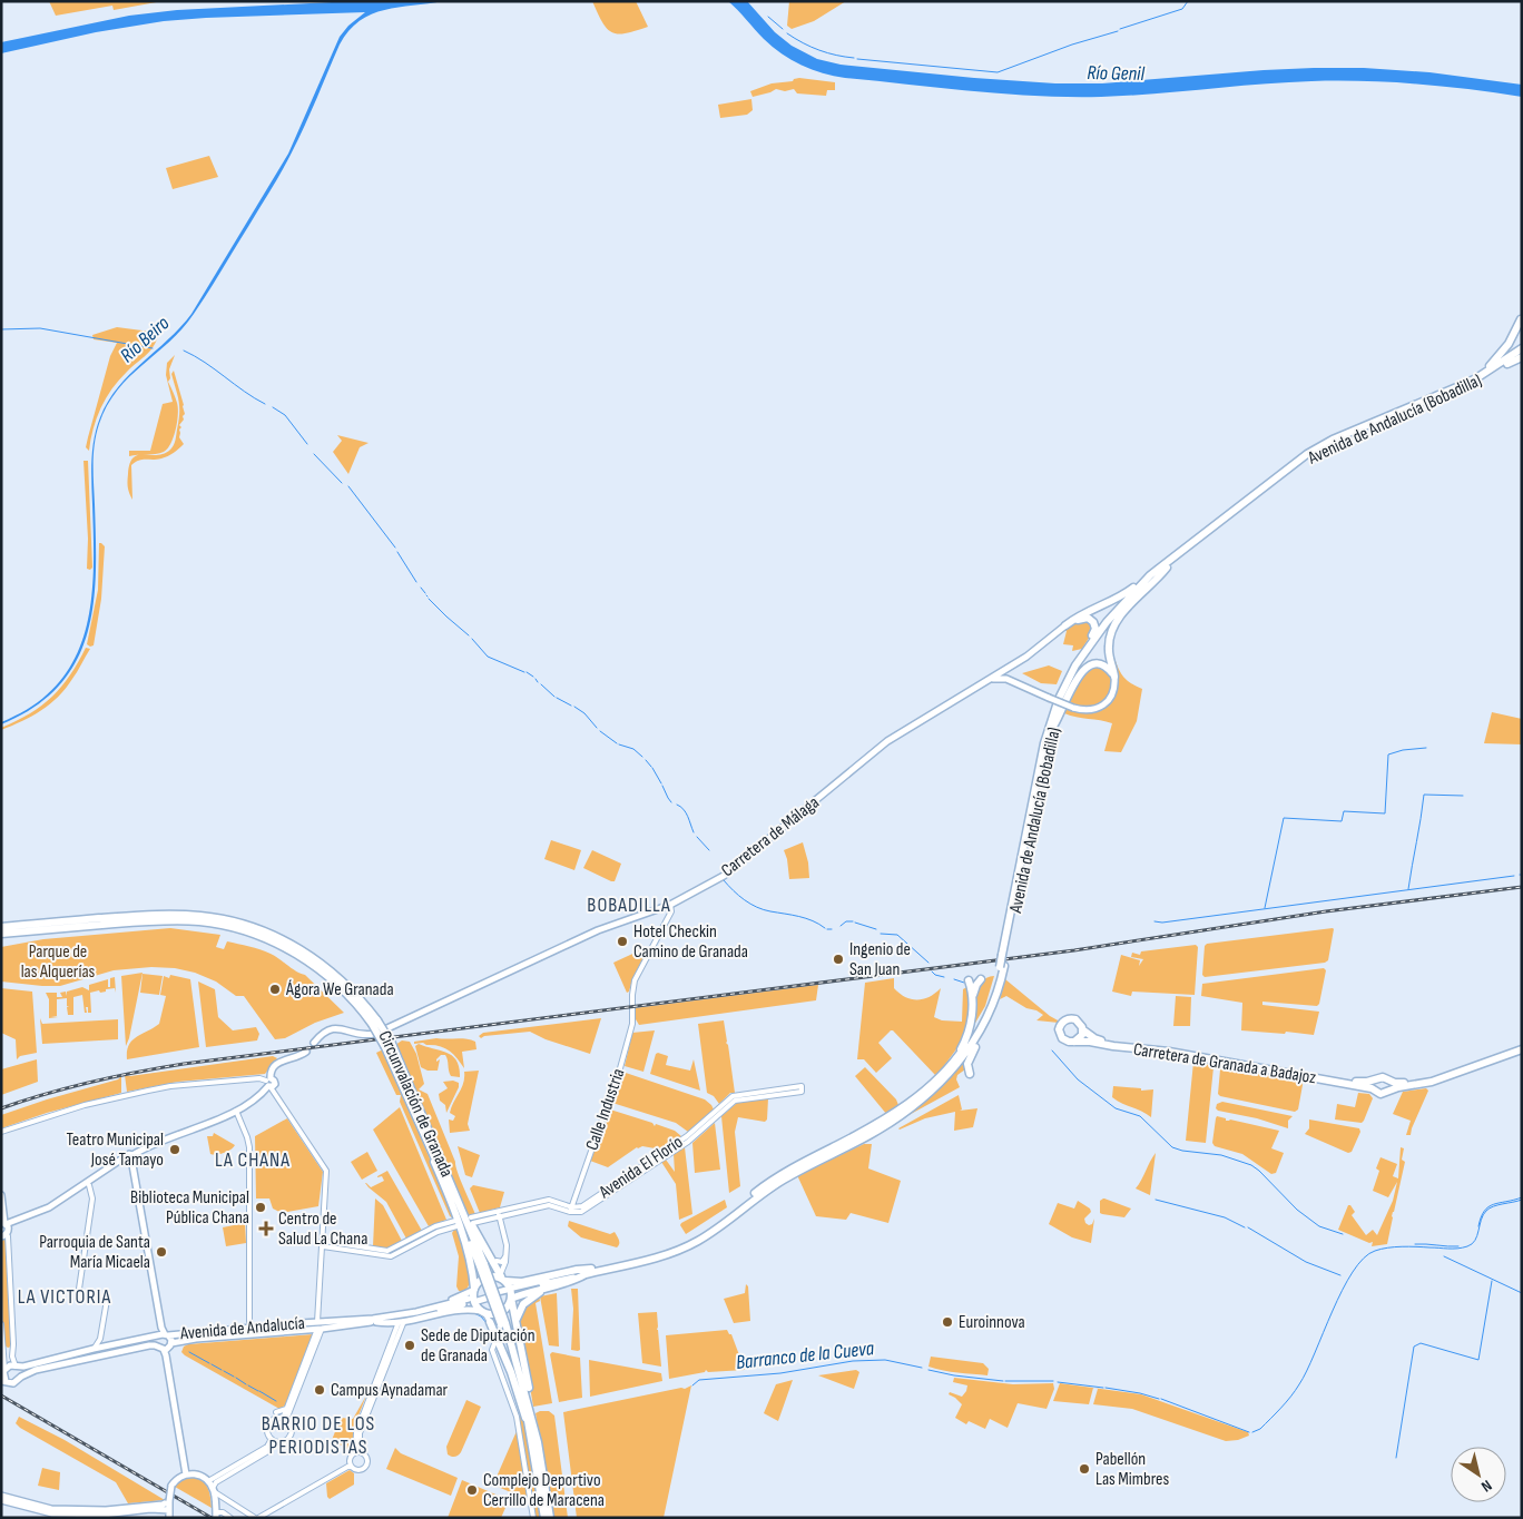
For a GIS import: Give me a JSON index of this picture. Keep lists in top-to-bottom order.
{
  "streets": {
    "highway": ["Avenida de Andalucía (Bobadilla)", "Carretera de Granada a Badajoz", "Circunvalación de Granada"],
    "main road": [
      "Carretera de Málaga",
      "Calle Industria",
      "Avenida El Florío",
      "Avenida de Andalucía"
    ]
  },
  "crossings": [
    ["Carretera de Málaga", "Calle Industria"],
    ["Calle Industria", "Avenida El Florío"]
  ],
  "districts": [
    "BOBADILLA",
    "LA CHANA",
    "LA VICTORIA",
    "BARRIO DE LOS PERIODISTAS"
  ],
  "water": ["Río Genil", "Río Beiro", "Barranco de la Cueva"],
  "parks": ["Parque de las Alquerías"],
  "places": {
    "other": [
      "Hotel Checkin Camino de Granada",
      "Ingenio de San Juan",
      "Ágora We Granada",
      "Teatro Municipal José Tamayo",
      "Biblioteca Municipal Pública Chana",
      "Parroquia de Santa María Micaela",
      "Euroinnova",
      "Sede de Diputación de Granada",
      "Campus Aynadamar",
      "Pabellón Las Mimbres",
      "Complejo Deportivo Cerrillo de Maracena"
    ],
    "health": ["Centro de Salud La Chana"]
  },
  "north": "bottom right"
}
